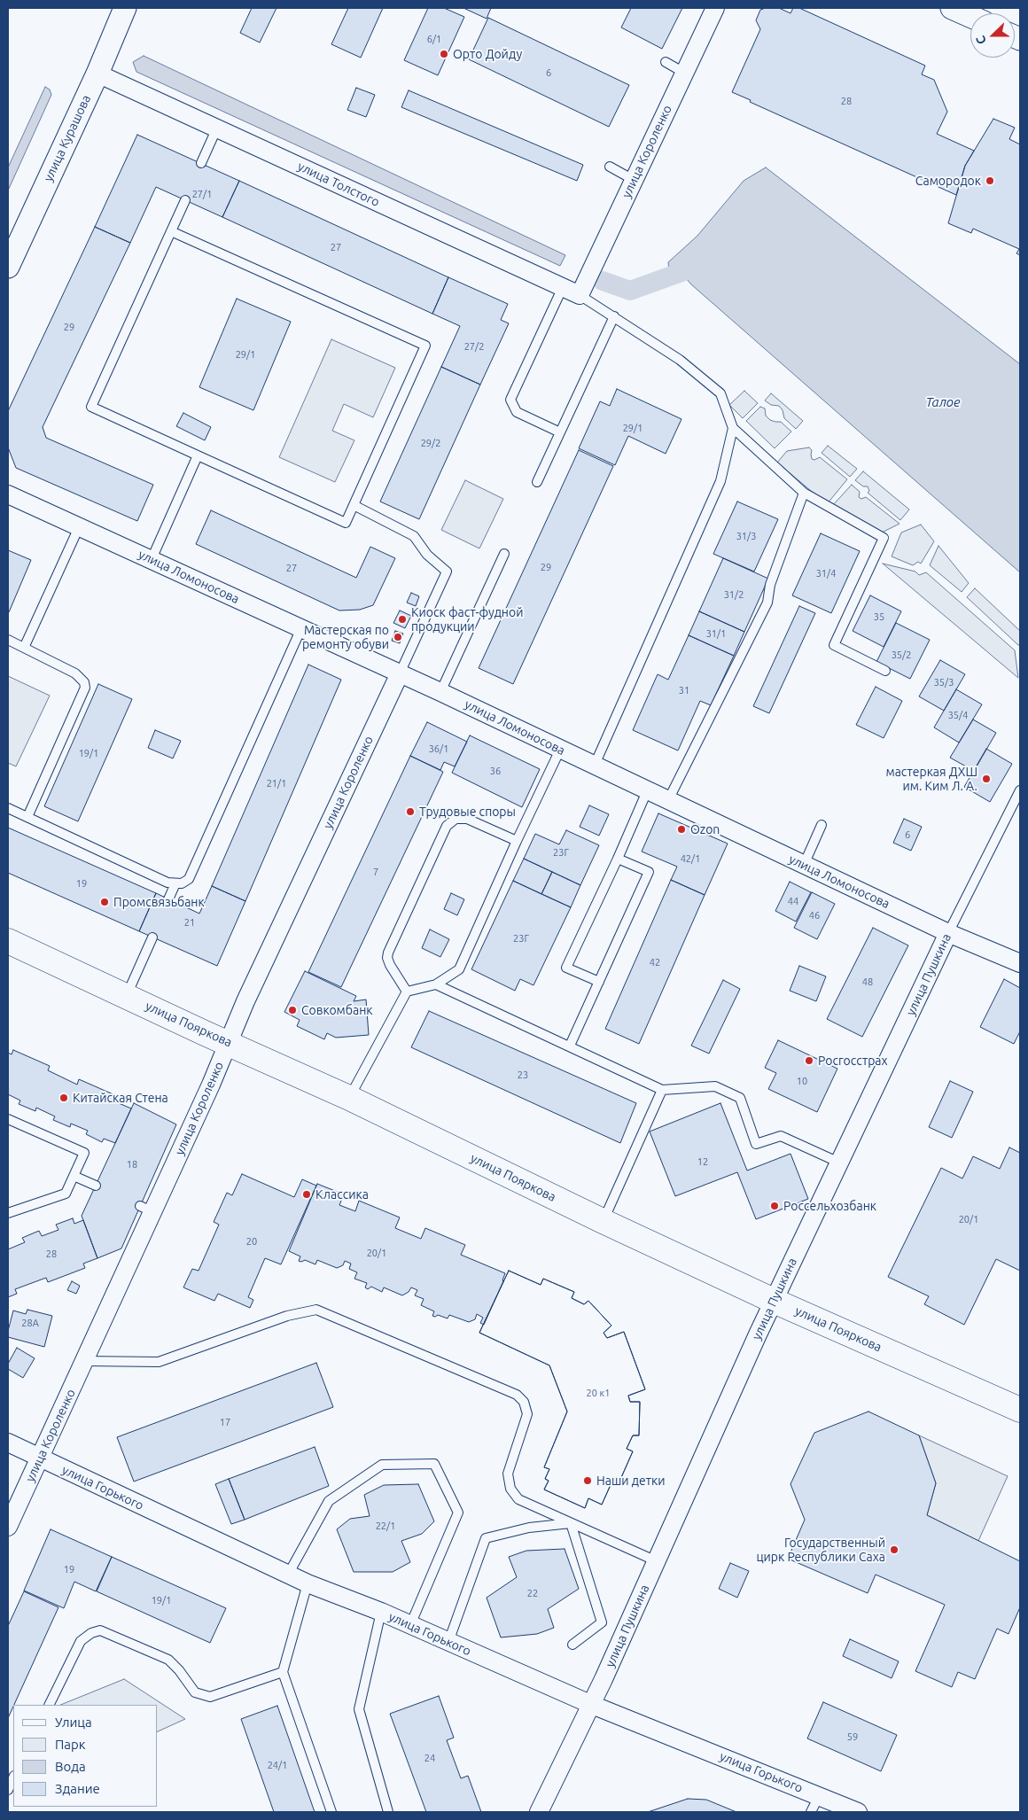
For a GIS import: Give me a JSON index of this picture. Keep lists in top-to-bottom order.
{
  "streets": {
    "main road": ["улица Пояркова"],
    "street": [
      "улица Курашова",
      "улица Короленко",
      "улица Толстого",
      "улица Ломоносова",
      "улица Пушкина",
      "улица Горького"
    ]
  },
  "crossings": [
    ["улица Курашова", "улица Толстого"],
    ["улица Короленко", "улица Толстого"],
    ["улица Короленко", "улица Ломоносова"],
    ["улица Короленко", "улица Пояркова"],
    ["улица Короленко", "улица Горького"],
    ["улица Ломоносова", "улица Пушкина"],
    ["улица Пушкина", "улица Пояркова"],
    ["улица Пушкина", "улица Горького"]
  ],
  "water": ["Талое"],
  "places": [
    "Орто Дойду",
    "Самородок",
    "Киоск фаст-фудной продукции",
    "Мастерская по ремонту обуви",
    "мастеркая ДХШ им. Ким Л. А.",
    "Трудовые споры",
    "Ozon",
    "Промсвязьбанк",
    "Совкомбанк",
    "Росгосстрах",
    "Китайская Стена",
    "Классика",
    "Россельхозбанк",
    "Наши детки",
    "Государственный цирк Республики Саха"
  ],
  "house_numbers": [
    "6/1",
    "6",
    "28",
    "27/1",
    "27",
    "29",
    "27/2",
    "29/1",
    "29/1",
    "29/2",
    "31/3",
    "29",
    "27",
    "31/4",
    "31/2",
    "35",
    "31/1",
    "35/2",
    "35/3",
    "31",
    "35/4",
    "36/1",
    "19/1",
    "36",
    "21/1",
    "6",
    "23Г",
    "42/1",
    "7",
    "19",
    "44",
    "46",
    "21",
    "23Г",
    "42",
    "48",
    "23",
    "10",
    "12",
    "18",
    "20/1",
    "20",
    "20/1",
    "28",
    "28А",
    "20 к1",
    "17",
    "22/1",
    "19",
    "22",
    "19/1",
    "59",
    "24",
    "24/1"
  ],
  "legend": [
    "Улица",
    "Парк",
    "Вода",
    "Здание"
  ],
  "north": "left"
}
